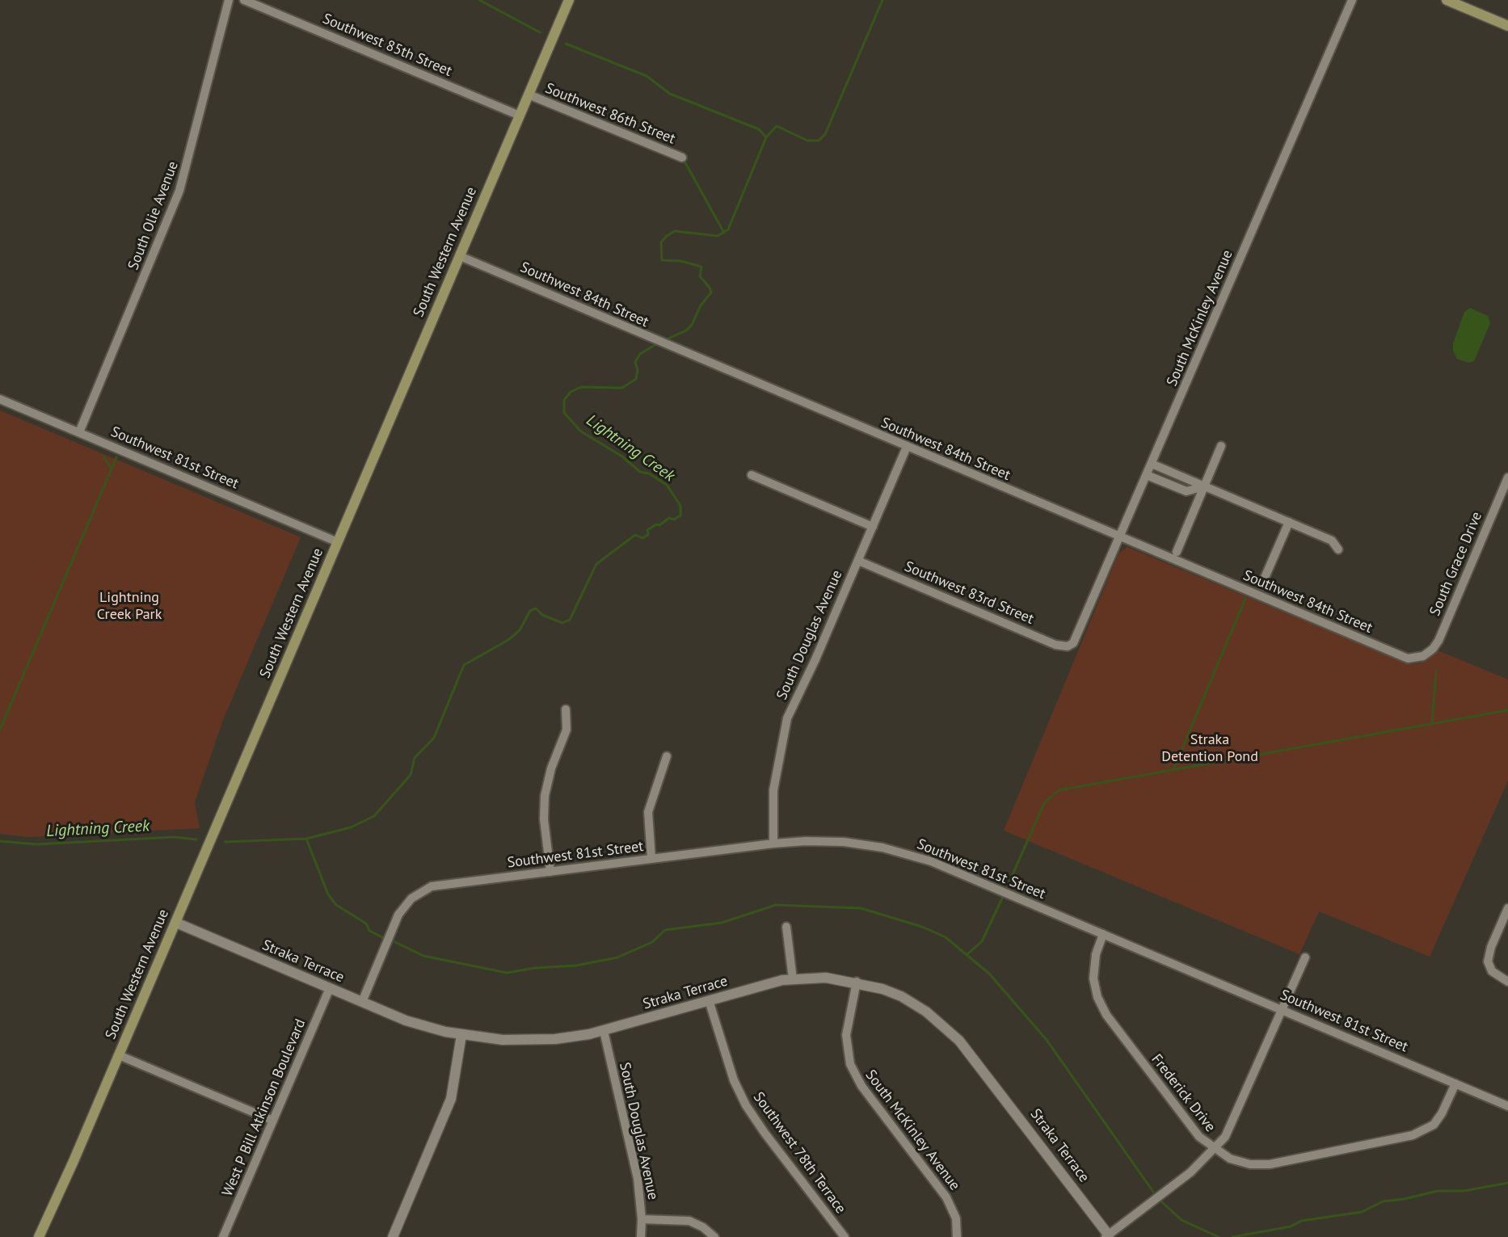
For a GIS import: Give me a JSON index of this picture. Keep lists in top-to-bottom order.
{
  "streets": {
    "main road": ["South Western Avenue"],
    "street": [
      "Southwest 85th Street",
      "Southwest 86th Street",
      "South Olie Avenue",
      "Southwest 84th Street",
      "South McKinley Avenue",
      "Southwest 81st Street",
      "South Grace Drive",
      "Southwest 83rd Street",
      "South Douglas Avenue",
      "Straka Terrace",
      "Frederick Drive",
      "West P Bill Atkinson Boulevard",
      "Southwest 78th Terrace"
    ]
  },
  "crossings": [
    ["Southwest 85th Street", "South Western Avenue"],
    ["Southwest 86th Street", "South Western Avenue"],
    ["South Olie Avenue", "Southwest 81st Street"],
    ["South Western Avenue", "Southwest 84th Street"],
    ["South Western Avenue", "Southwest 81st Street"],
    ["South Western Avenue", "Straka Terrace"],
    ["Southwest 84th Street", "South McKinley Avenue"],
    ["Southwest 84th Street", "South Grace Drive"],
    ["Southwest 84th Street", "South Douglas Avenue"],
    ["South McKinley Avenue", "Southwest 83rd Street"],
    ["South McKinley Avenue", "Straka Terrace"],
    ["Southwest 81st Street", "South Douglas Avenue"],
    ["Southwest 81st Street", "Straka Terrace"],
    ["Southwest 81st Street", "Frederick Drive"],
    ["Southwest 83rd Street", "South Douglas Avenue"],
    ["South Douglas Avenue", "Straka Terrace"],
    ["Straka Terrace", "West P Bill Atkinson Boulevard"],
    ["Straka Terrace", "Southwest 78th Terrace"]
  ],
  "water": ["Lightning Creek"],
  "parks": ["Lightning Creek Park", "Straka Detention Pond"]
}
